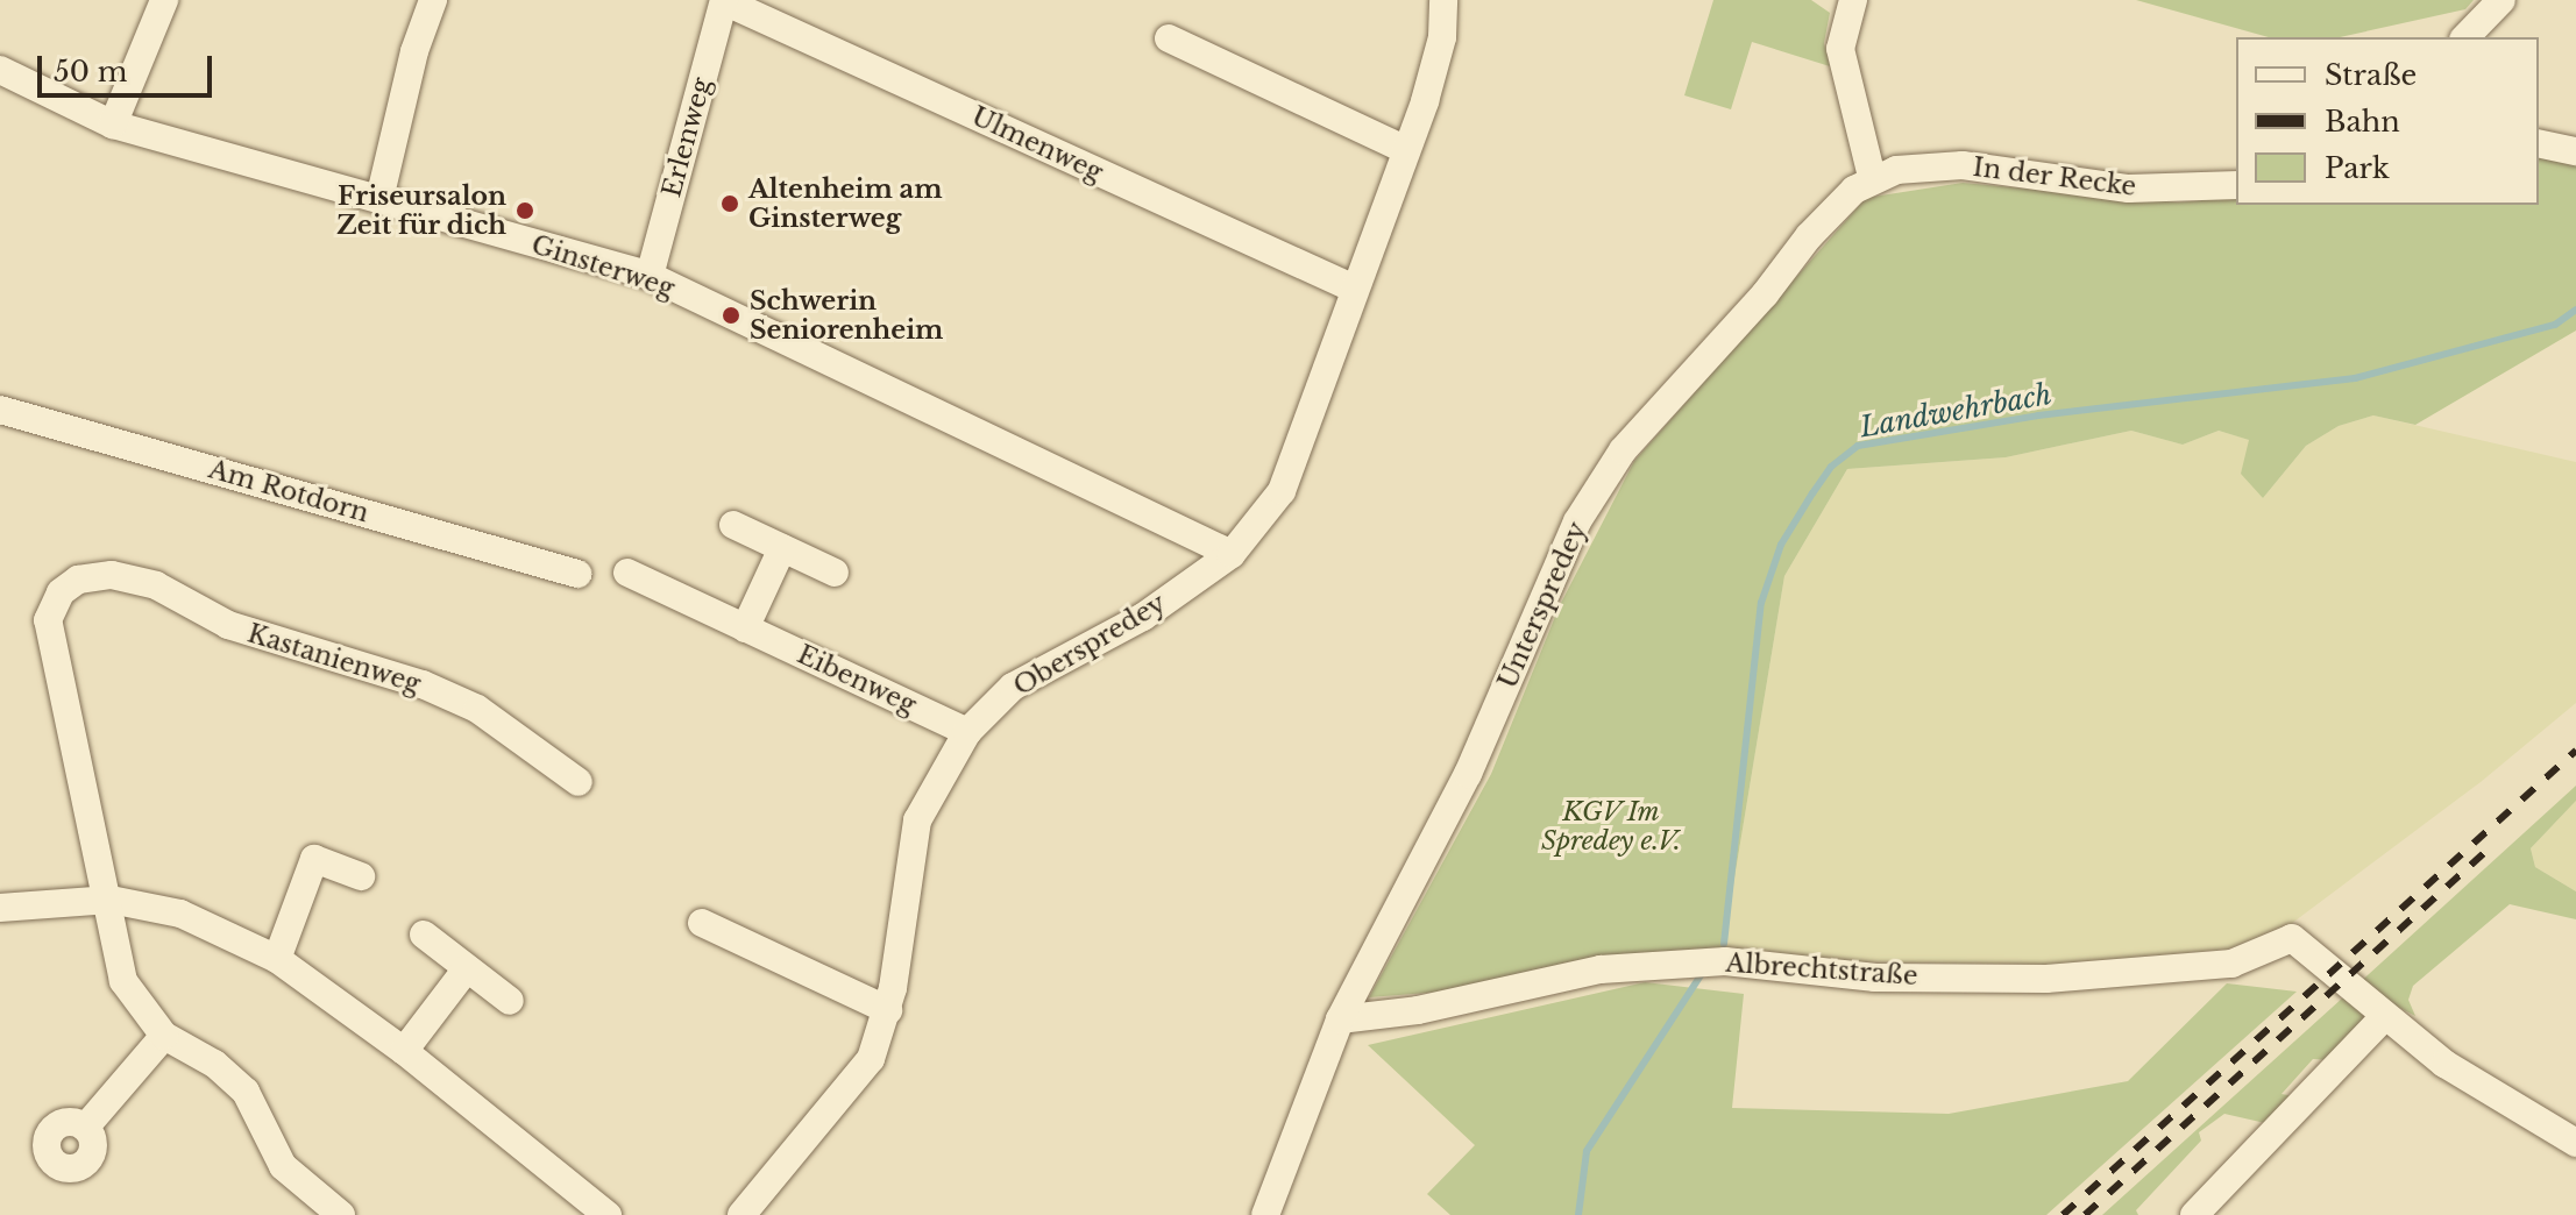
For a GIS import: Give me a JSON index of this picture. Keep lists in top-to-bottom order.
{
  "streets": {
    "street": [
      "Erlenweg",
      "Ulmenweg",
      "In der Recke",
      "Ginsterweg",
      "Am Rotdorn",
      "Unterspredey",
      "Oberspredey",
      "Kastanienweg",
      "Eibenweg",
      "Albrechtstraße"
    ]
  },
  "crossings": [
    ["Erlenweg", "Ulmenweg"],
    ["Erlenweg", "Ginsterweg"],
    ["Ulmenweg", "Oberspredey"],
    ["In der Recke", "Unterspredey"],
    ["Ginsterweg", "Oberspredey"],
    ["Unterspredey", "Albrechtstraße"],
    ["Oberspredey", "Eibenweg"]
  ],
  "water": ["Landwehrbach"],
  "parks": ["KGV Im Spredey e.V."],
  "places": ["Altenheim am Ginsterweg", "Friseursalon Zeit für dich", "Schwerin Seniorenheim"],
  "legend": ["Straße", "Bahn", "Park"],
  "scale_bar": "50 m"
}
